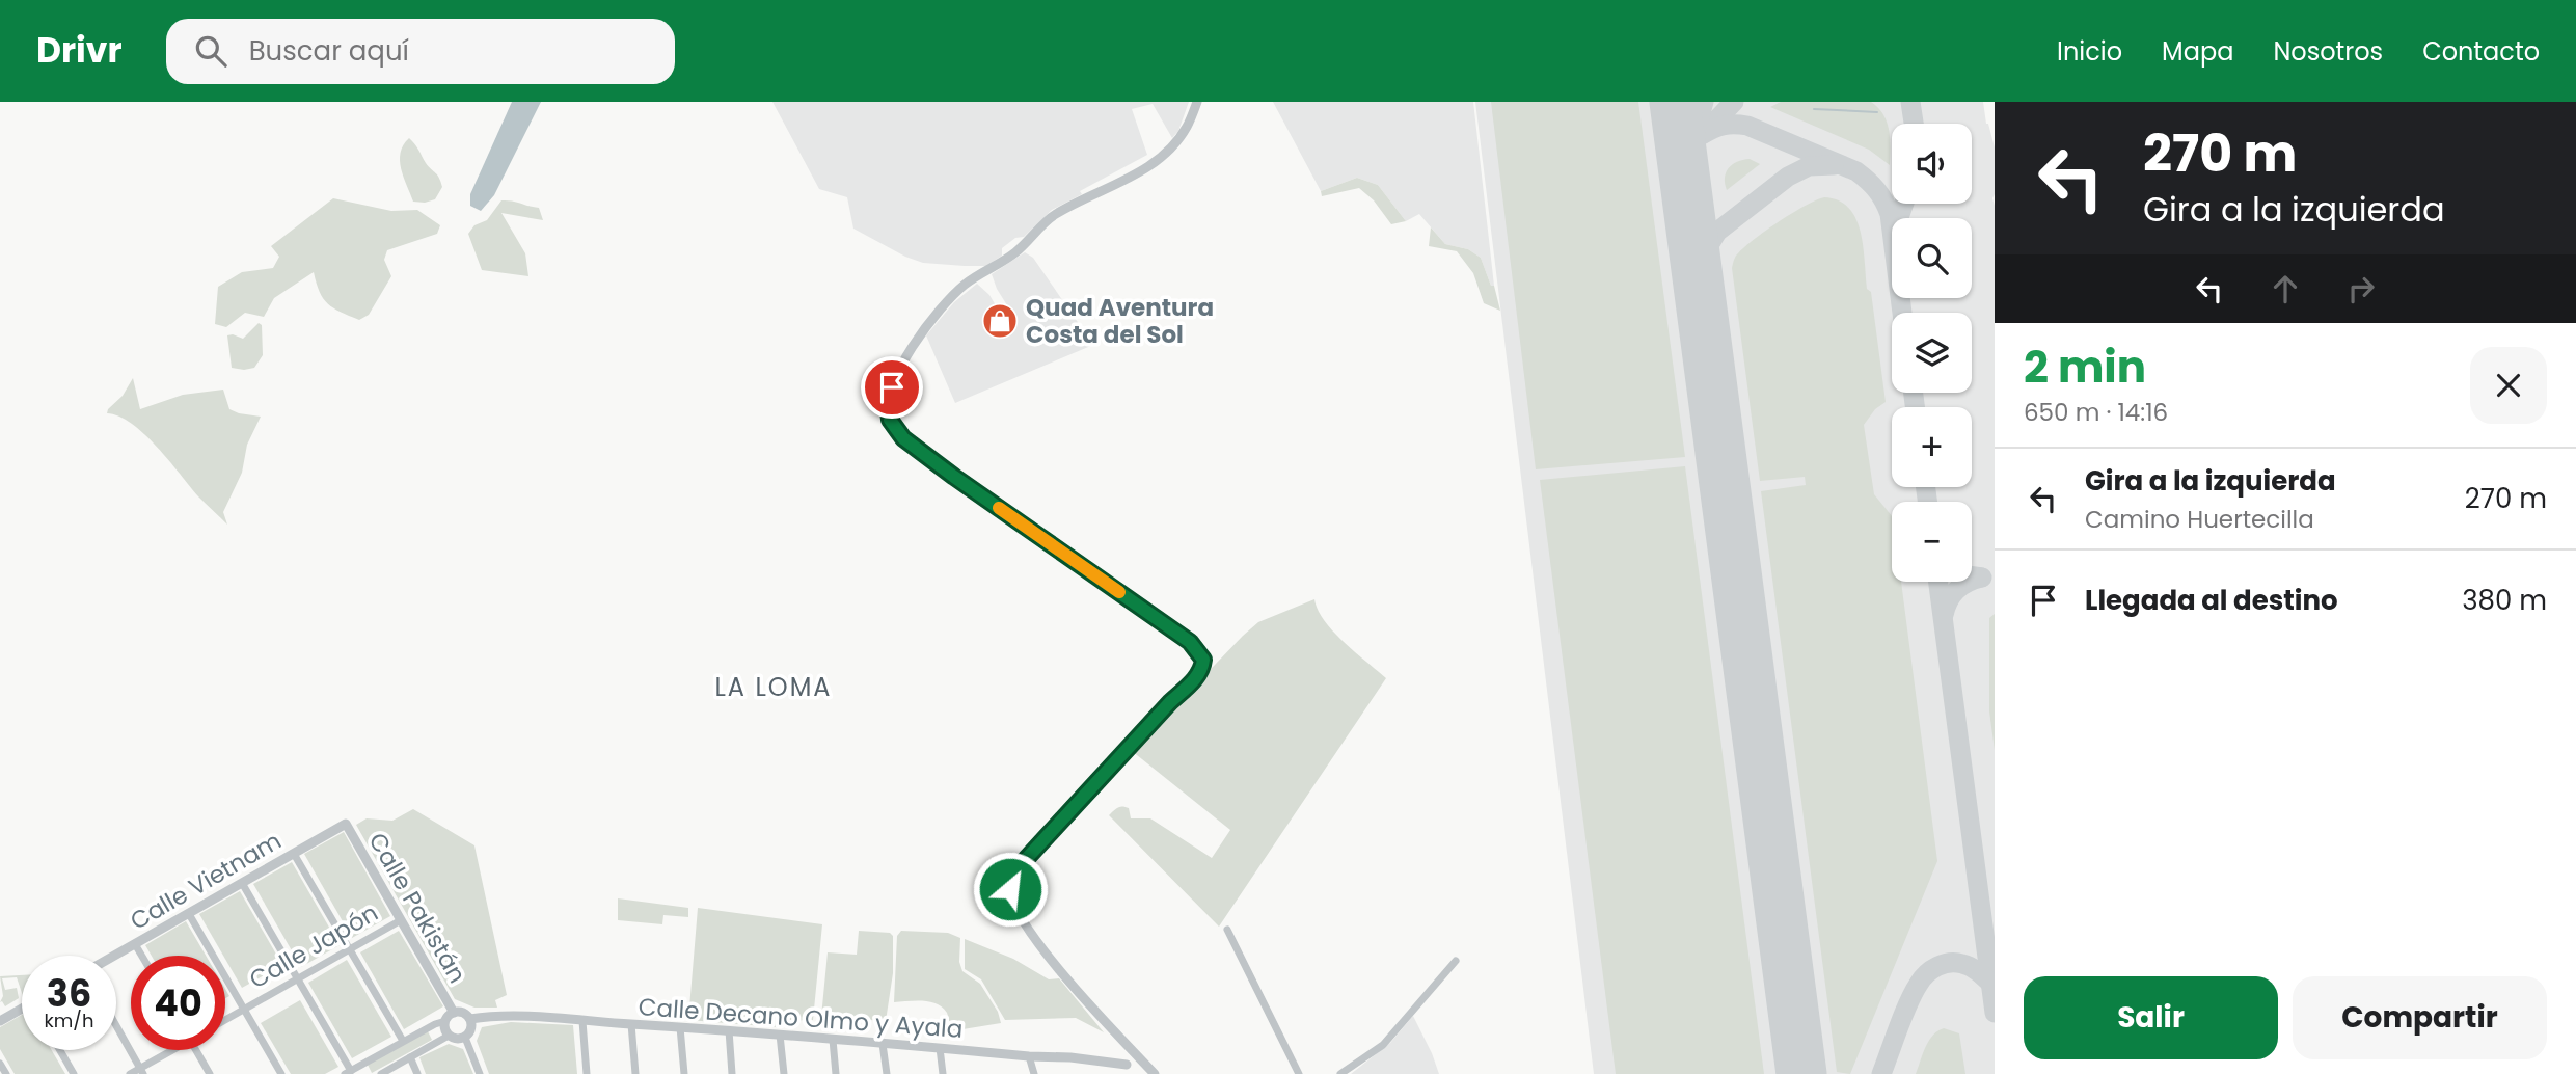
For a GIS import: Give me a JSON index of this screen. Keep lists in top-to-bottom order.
{
  "streets": {
    "street": [
      "Calle Vietnam",
      "Calle Pakistán",
      "Calle Japón",
      "Calle Decano Olmo y Ayala"
    ]
  },
  "crossings": [
    ["Calle Vietnam", "Calle Pakistán"],
    ["Calle Pakistán", "Calle Japón"],
    ["Calle Pakistán", "Calle Decano Olmo y Ayala"]
  ],
  "districts": ["LA LOMA"],
  "places": {
    "shop": ["Quad Aventura Costa del Sol"]
  },
  "page": {
    "header": "Drivr",
    "search": "Buscar aquí",
    "nav": [
      "Inicio",
      "Mapa",
      "Nosotros",
      "Contacto"
    ],
    "turn": ["270 m", "Gira a la izquierda"],
    "map_buttons": ["+", "−"],
    "heading": ["2 min", "650 m · 14:16"],
    "list": [
      {
        "name": "Gira a la izquierda",
        "note": "Camino Huertecilla",
        "value": "270 m"
      },
      {
        "name": "Llegada al destino",
        "value": "380 m"
      }
    ],
    "speed": "36 km/h",
    "limit": "40",
    "buttons": ["Salir", "Compartir"]
  }
}
